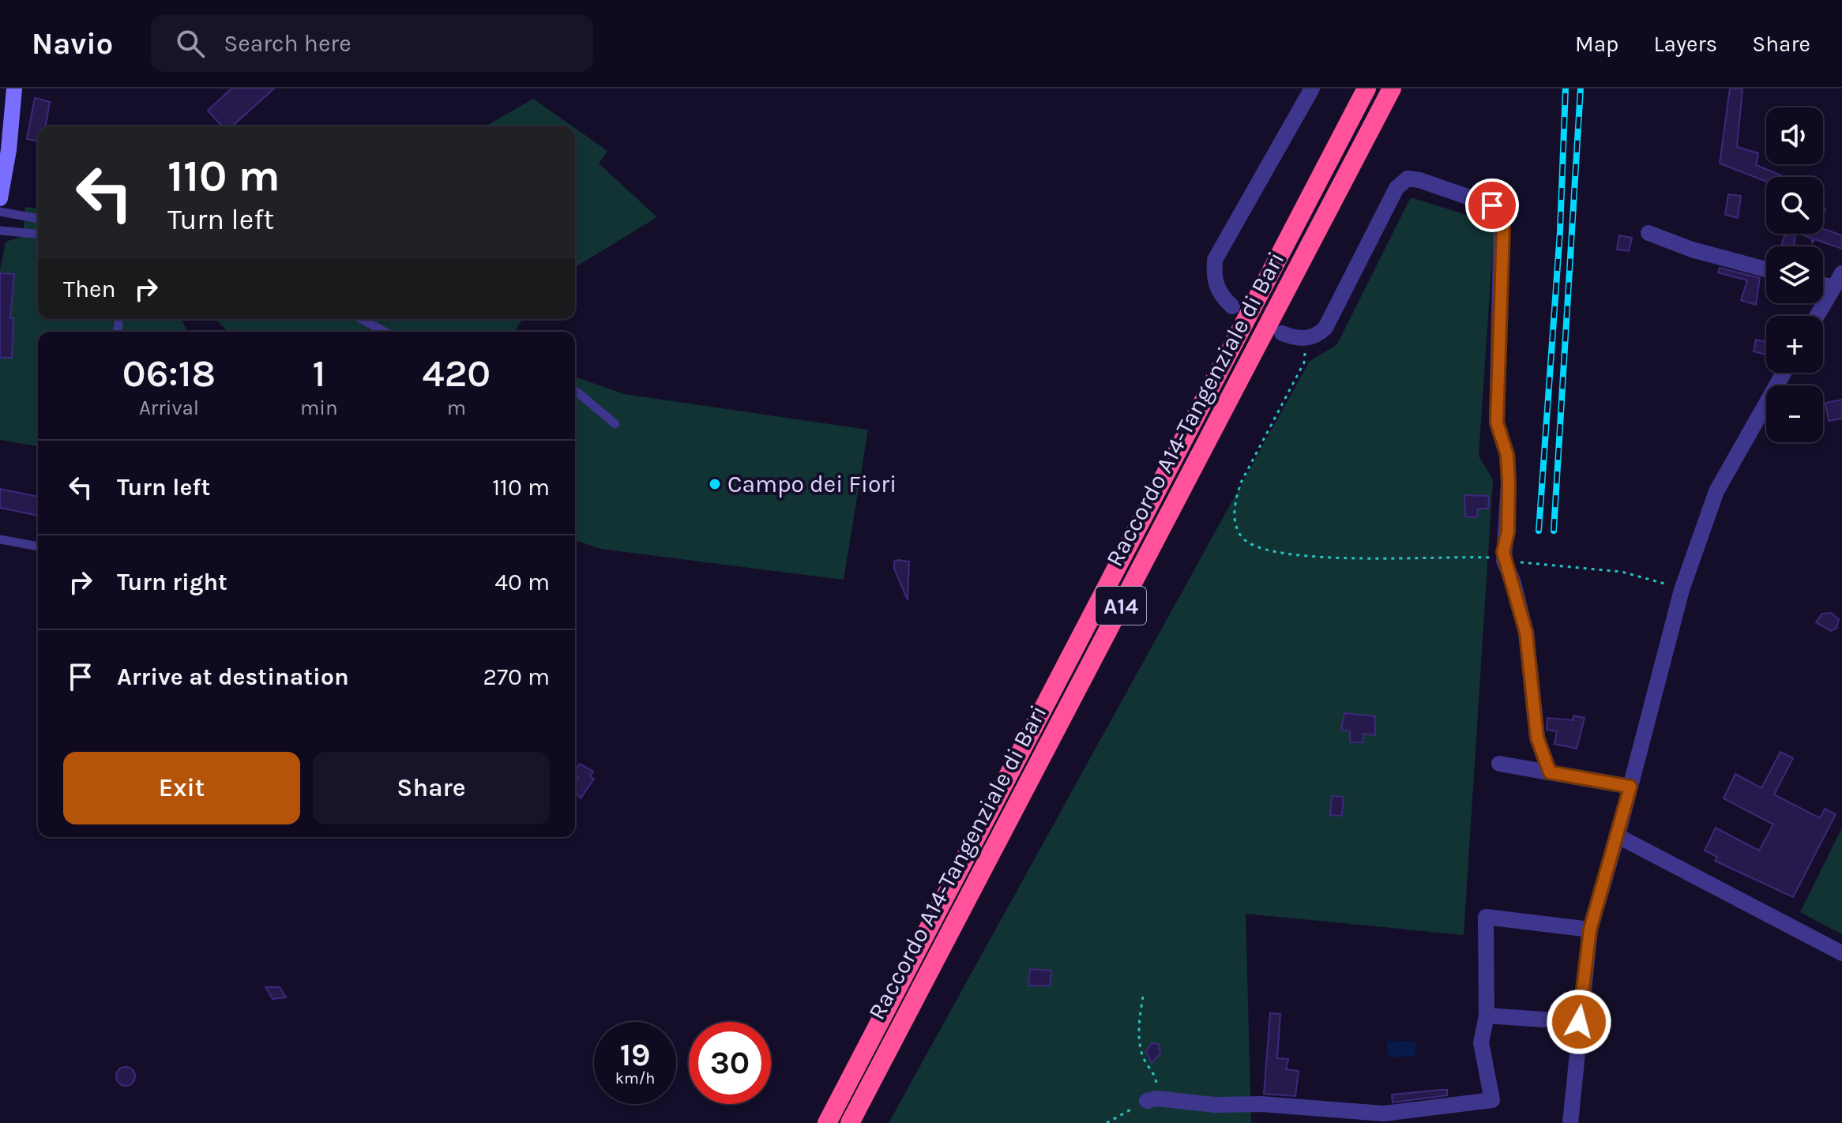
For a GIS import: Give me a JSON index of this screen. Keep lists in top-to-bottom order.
{
  "streets": {
    "highway": ["Raccordo A14-Tangenziale di Bari", "A14"]
  },
  "places": ["Campo dei Fiori"],
  "page": {
    "header": "Navio",
    "search": "Search here",
    "nav": ["Map", "Layers", "Share"],
    "map_buttons": ["+", "−"],
    "turn": ["110 m", "Turn left"],
    "then": "Then",
    "eta": [
      "06:18",
      "Arrival",
      "1",
      "min",
      "420",
      "m"
    ],
    "list": [
      {
        "name": "Turn left",
        "value": "110 m"
      },
      {
        "name": "Turn right",
        "value": "40 m"
      },
      {
        "name": "Arrive at destination",
        "value": "270 m"
      }
    ],
    "buttons": ["Exit", "Share"],
    "speed": "19 km/h",
    "limit": "30"
  }
}
